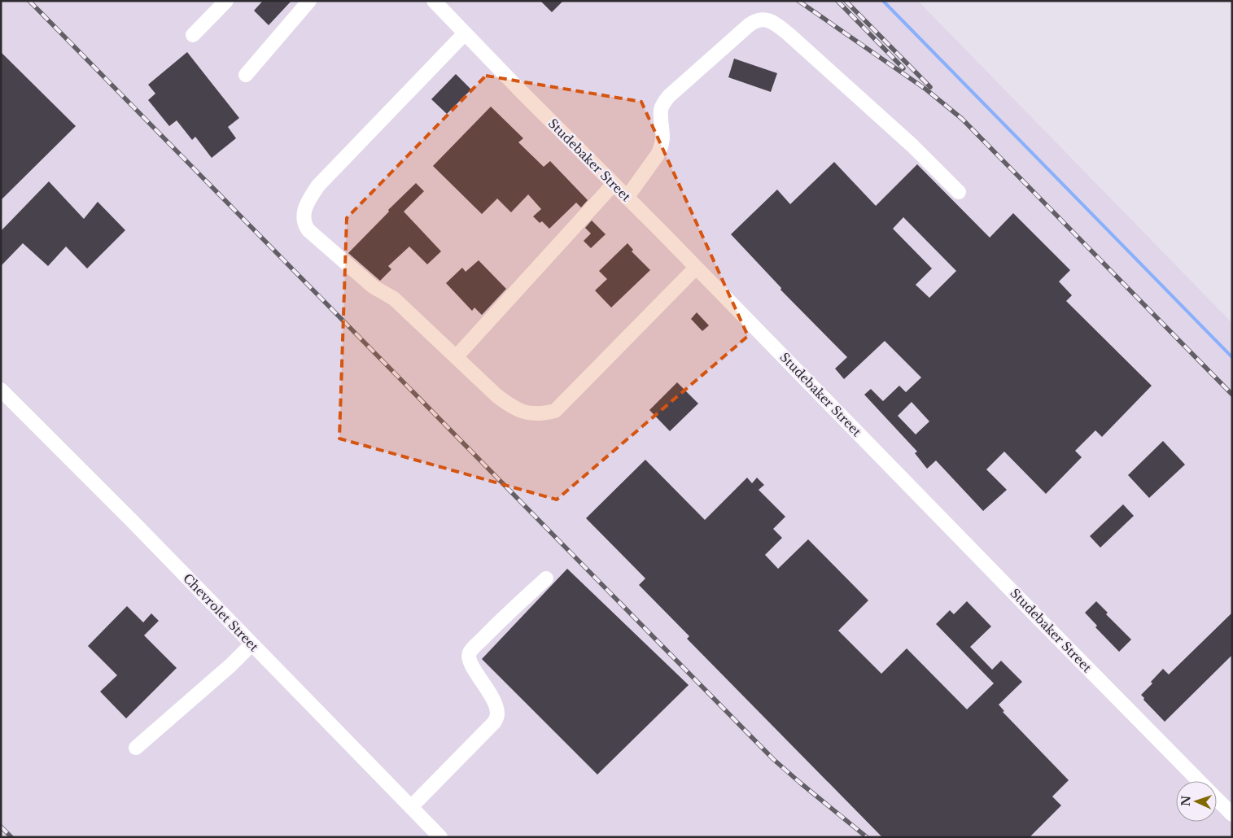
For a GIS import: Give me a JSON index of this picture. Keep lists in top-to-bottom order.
{
  "streets": {
    "lane": ["Studebaker Street", "Chevrolet Street"]
  },
  "north": "left"
}
